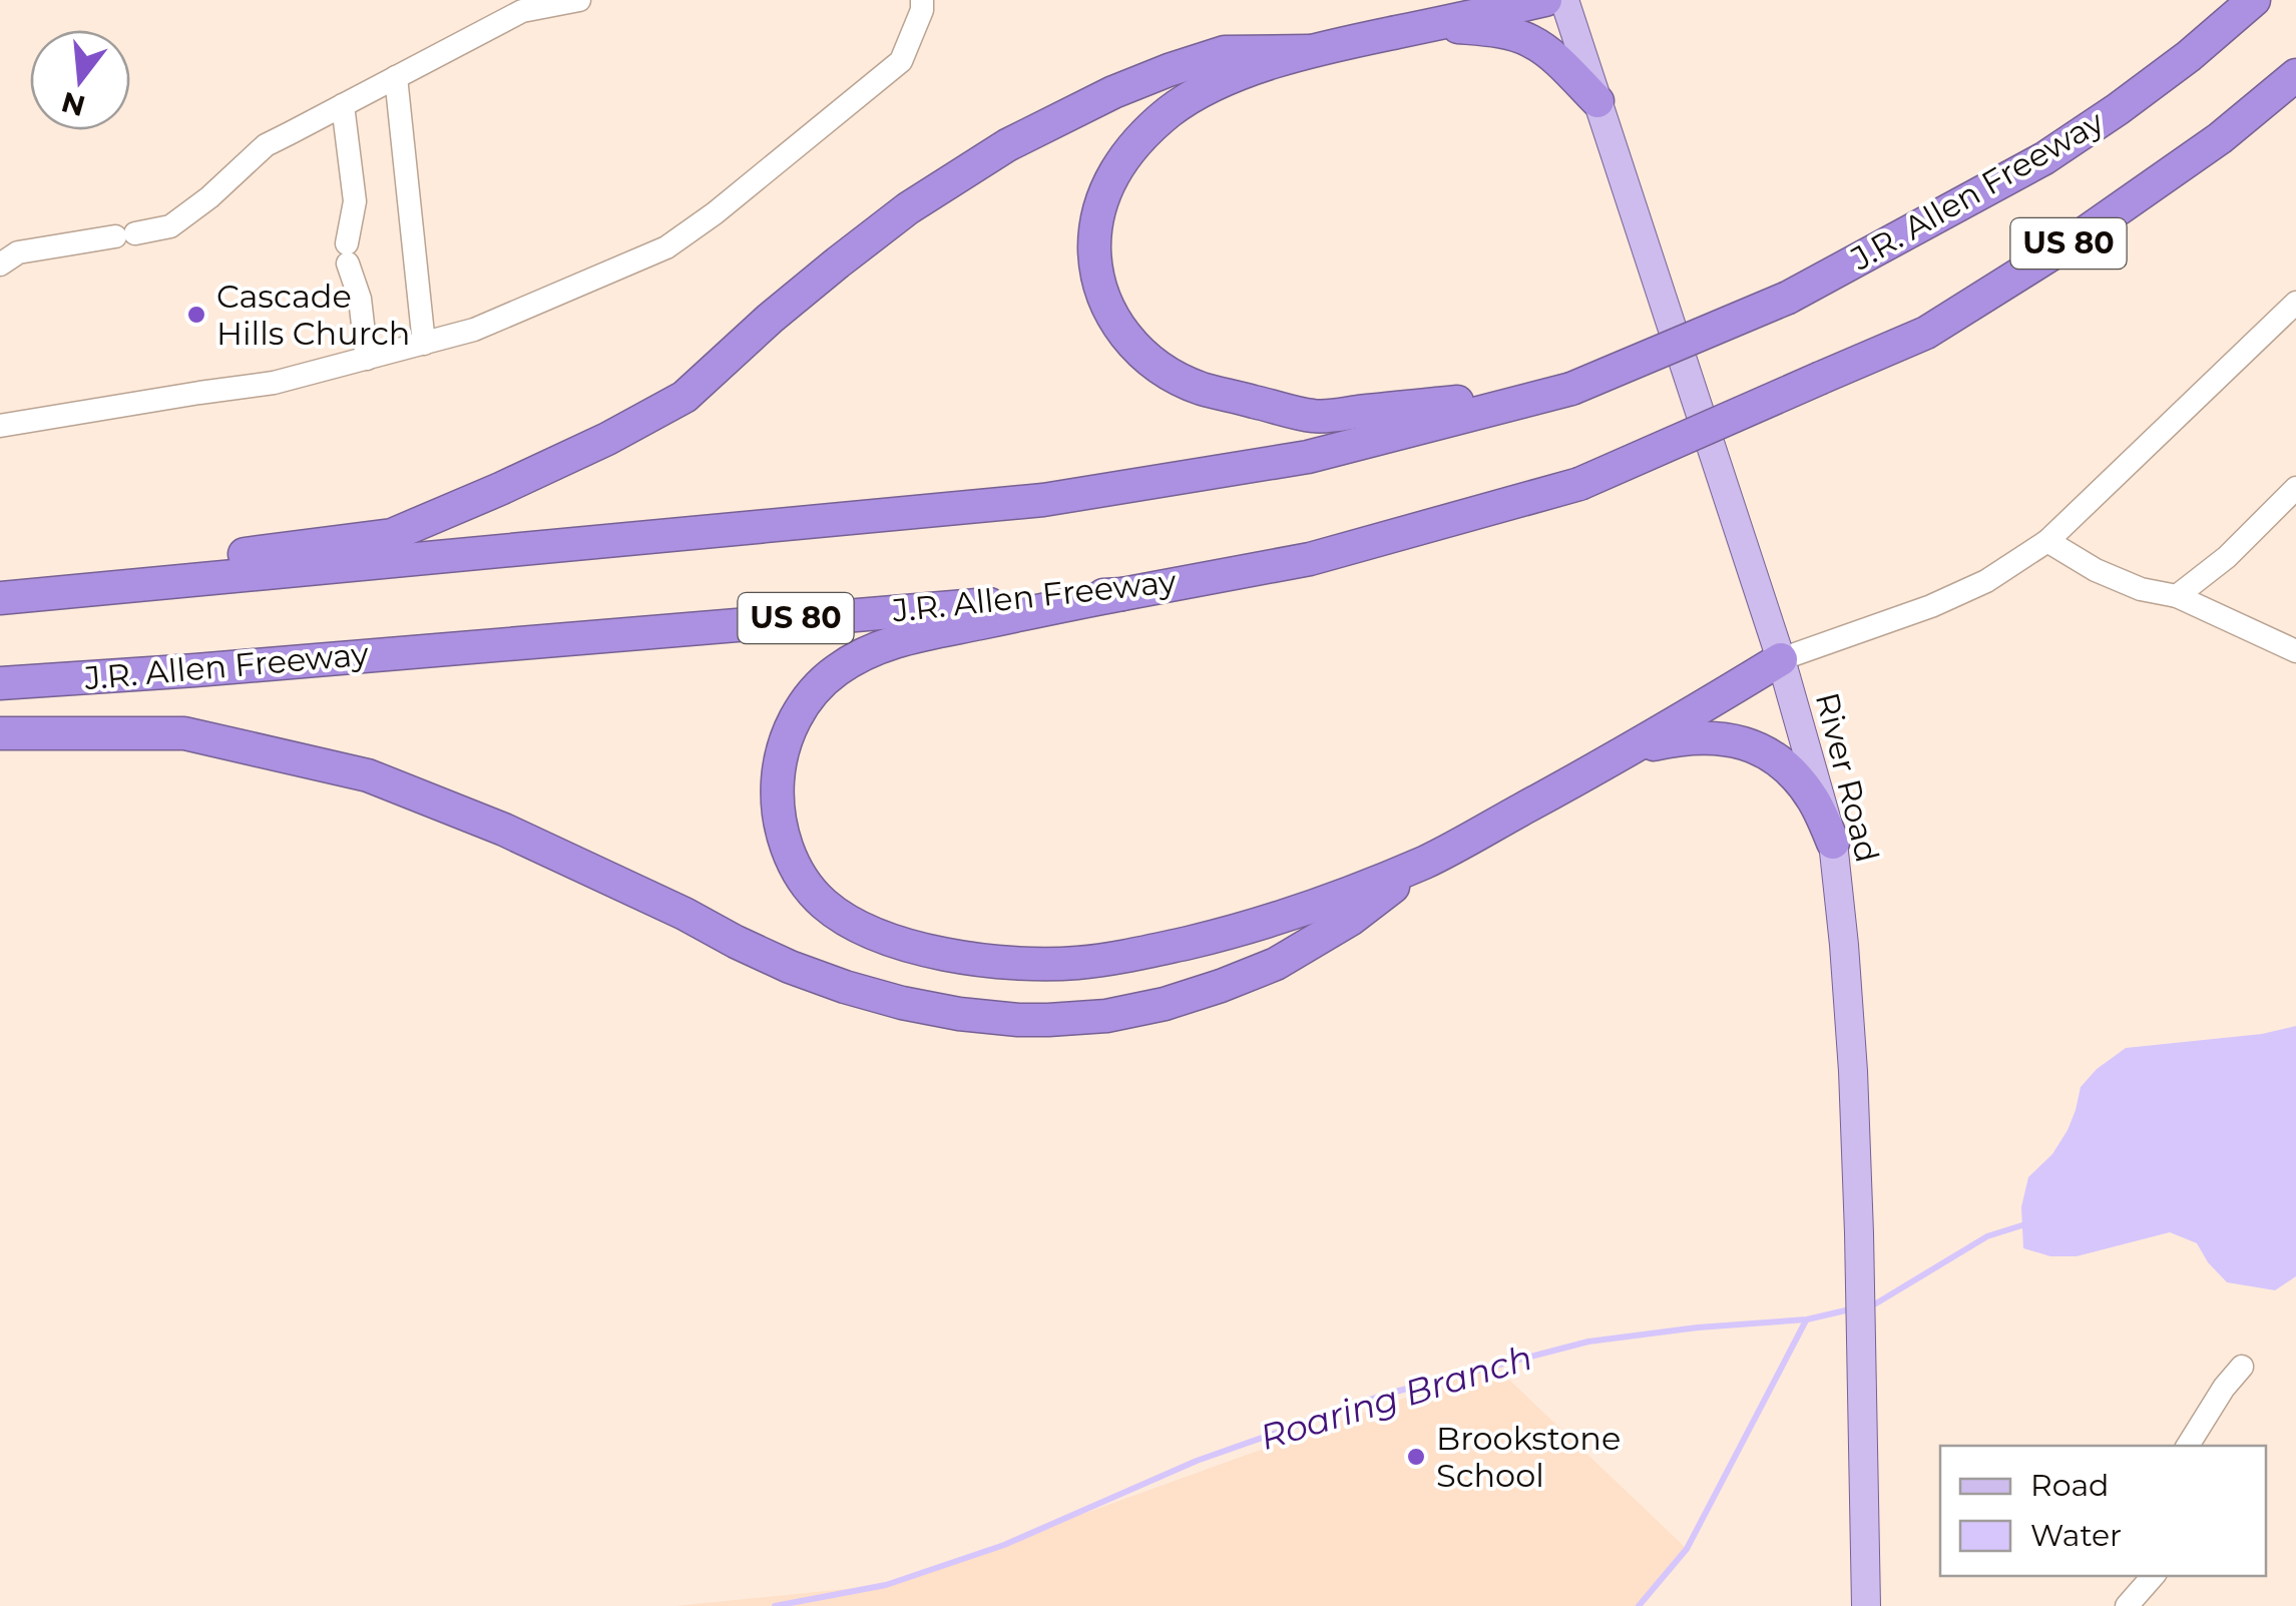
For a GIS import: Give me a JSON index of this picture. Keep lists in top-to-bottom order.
{
  "streets": {
    "highway": ["J.R. Allen Freeway", "US 80"],
    "main road": ["River Road"]
  },
  "crossings": [
    ["J.R. Allen Freeway", "US 80"]
  ],
  "water": ["Roaring Branch"],
  "places": ["Cascade Hills Church", "Brookstone School"],
  "legend": ["Road", "Water"],
  "north": "bottom"
}
